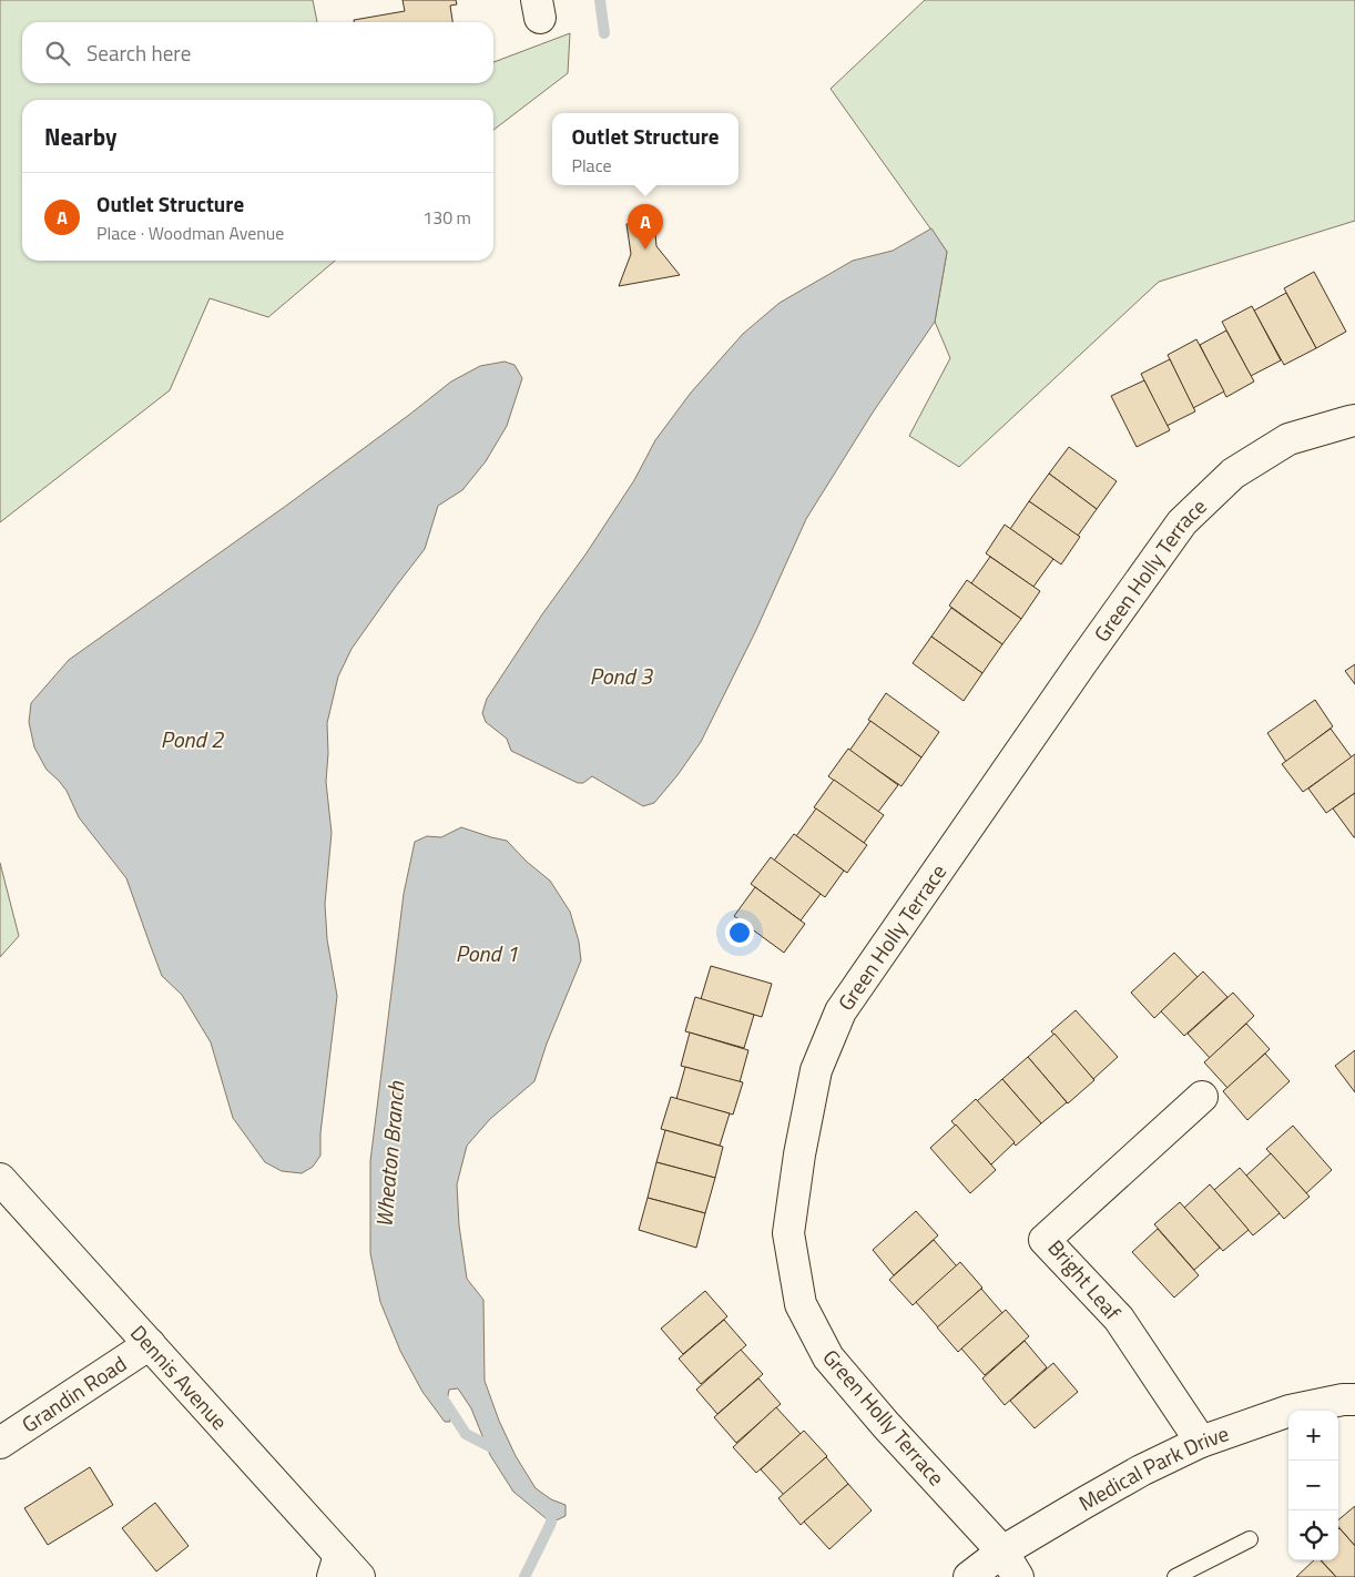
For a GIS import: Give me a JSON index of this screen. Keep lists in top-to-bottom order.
{
  "streets": {
    "street": [
      "Green Holly Terrace",
      "Bright Leaf",
      "Dennis Avenue",
      "Grandin Road",
      "Medical Park Drive"
    ]
  },
  "crossings": [
    ["Green Holly Terrace", "Medical Park Drive"],
    ["Bright Leaf", "Medical Park Drive"],
    ["Dennis Avenue", "Grandin Road"]
  ],
  "water": [
    "Pond 3",
    "Pond 2",
    "Pond 1",
    "Wheaton Branch"
  ],
  "page": {
    "search": "Search here",
    "heading": "Nearby",
    "popup": ["Outlet Structure", "Place"],
    "list": [
      {
        "mark": "A",
        "name": "Outlet Structure",
        "note": "Place · Woodman Avenue",
        "value": "130 m"
      }
    ],
    "pins": "A",
    "map_buttons": ["+", "−"]
  }
}
